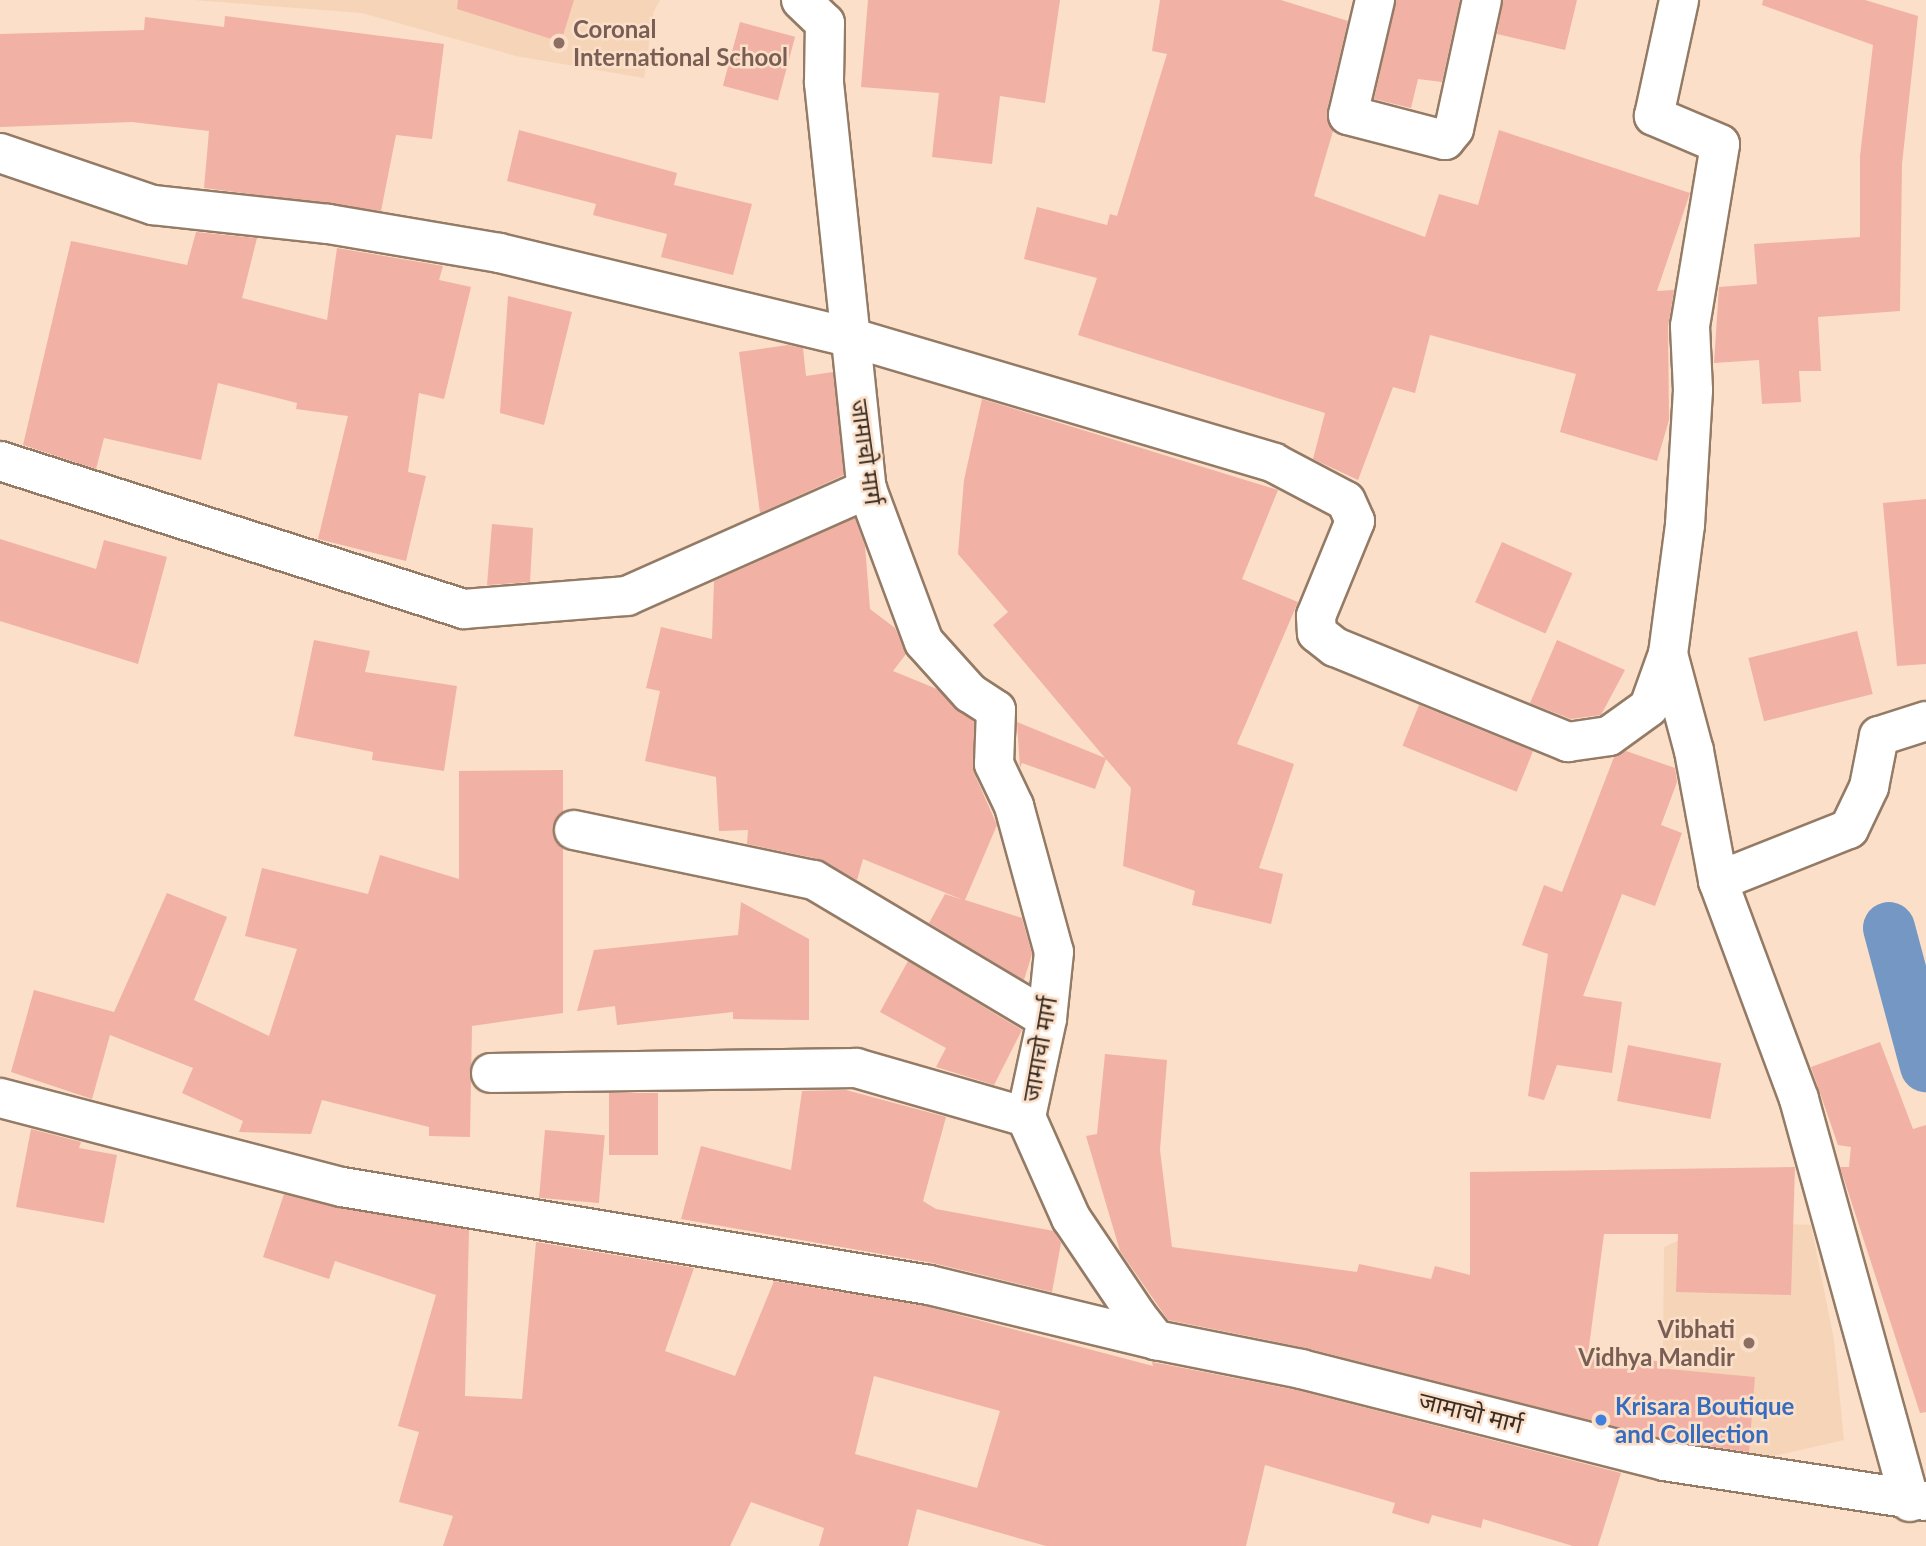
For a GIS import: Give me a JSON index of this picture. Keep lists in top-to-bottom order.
{
  "streets": {
    "street": ["जामाचो मार्ग"]
  },
  "places": ["Coronal International School", "Vibhati Vidhya Mandir", "Krisara Boutique and Collection"]
}
